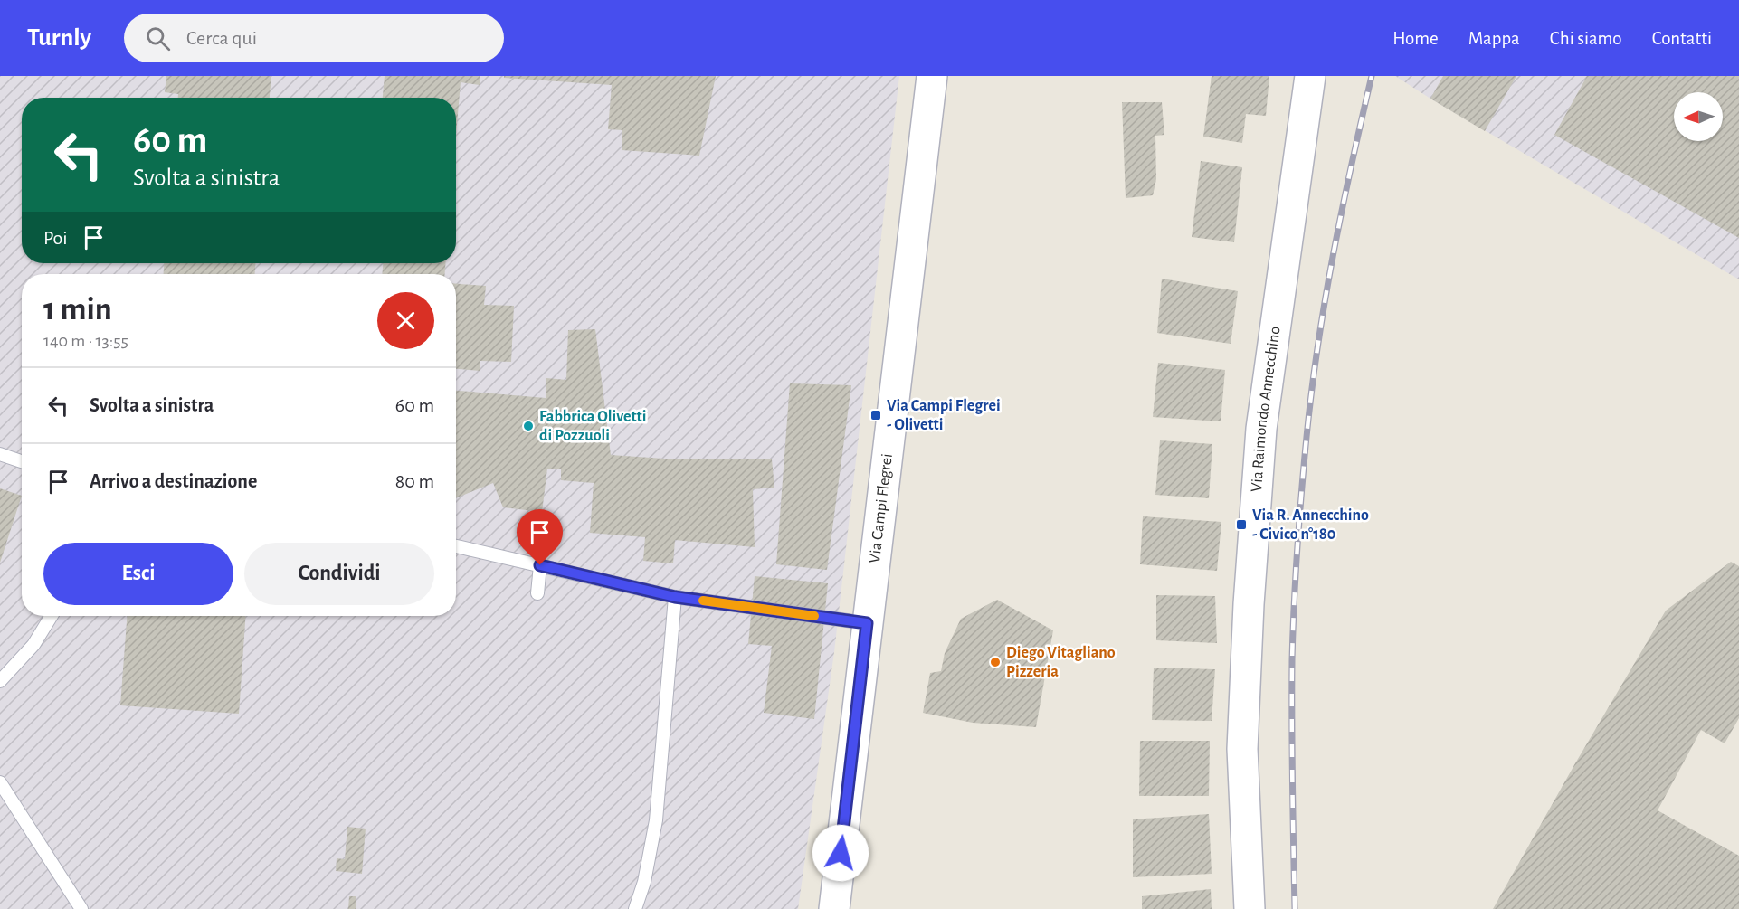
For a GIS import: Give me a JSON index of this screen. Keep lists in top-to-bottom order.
{
  "streets": {
    "main road": ["Via Raimondo Annecchino", "Via Campi Flegrei"]
  },
  "places": {
    "transit": ["Via Campi Flegrei - Olivetti", "Via R. Annecchino - Civico n°180"],
    "other": ["Fabbrica Olivetti di Pozzuoli", "Diego Vitagliano Pizzeria"]
  },
  "north": "left",
  "page": {
    "header": "Turnly",
    "search": "Cerca qui",
    "nav": [
      "Home",
      "Mappa",
      "Chi siamo",
      "Contatti"
    ],
    "turn": ["60 m", "Svolta a sinistra"],
    "then": "Poi",
    "heading": ["1 min", "140 m · 13:55"],
    "list": [
      {
        "name": "Svolta a sinistra",
        "value": "60 m"
      },
      {
        "name": "Arrivo a destinazione",
        "value": "80 m"
      }
    ],
    "buttons": ["Esci", "Condividi"]
  }
}
